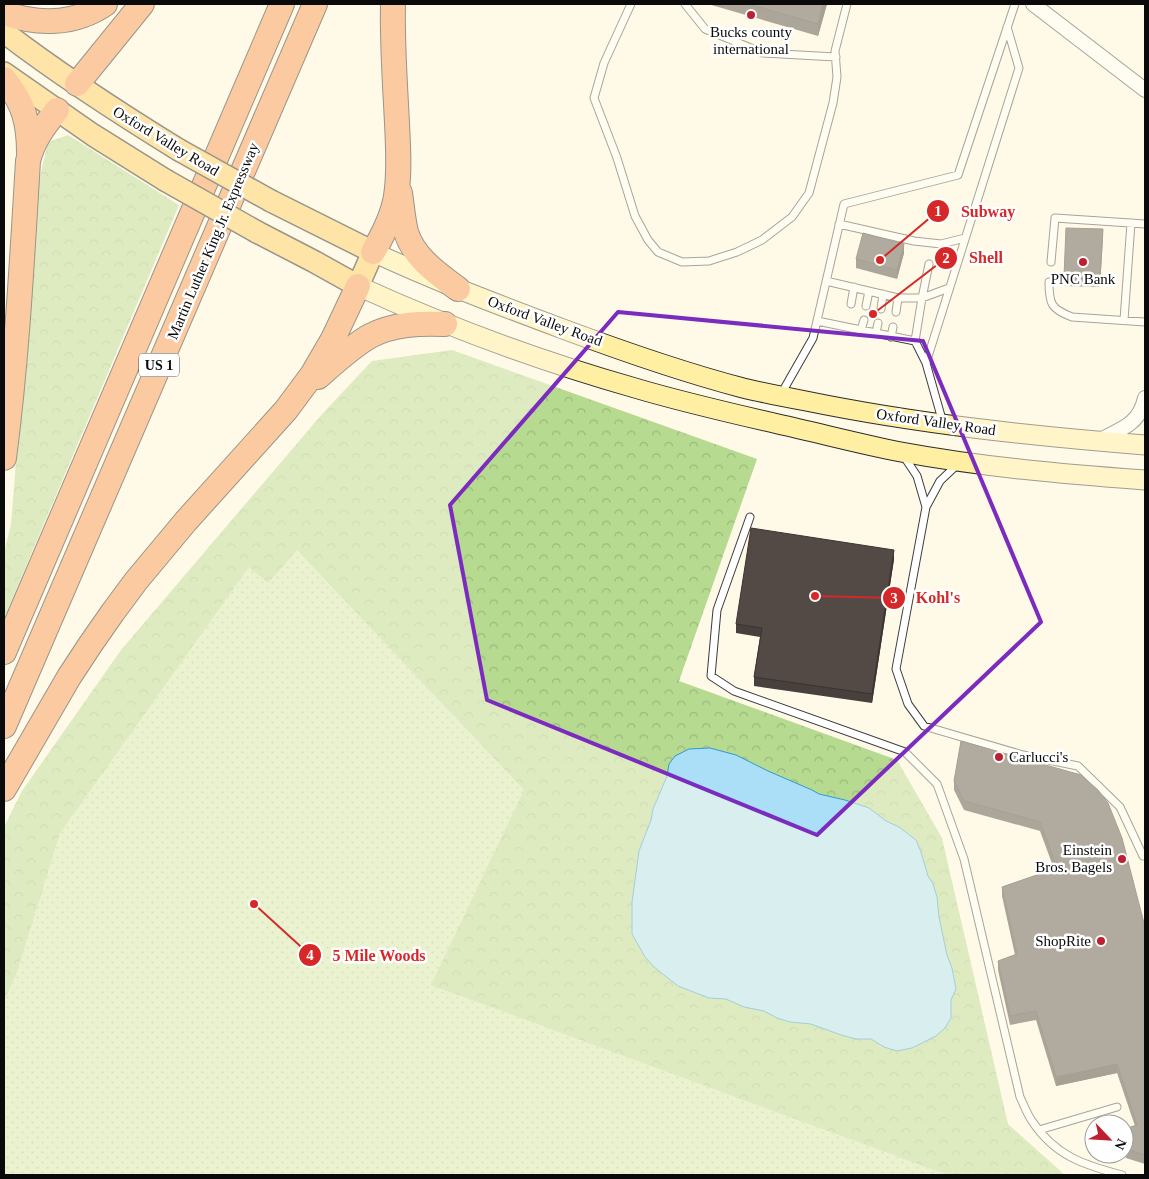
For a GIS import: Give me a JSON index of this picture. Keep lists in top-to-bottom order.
{
  "streets": {
    "highway": ["Martin Luther King Jr. Expressway", "US 1"],
    "main road": ["Oxford Valley Road"]
  },
  "places": [
    "Bucks county international",
    "Subway",
    "PNC Bank",
    "Shell",
    "Kohl's",
    "Carlucci's",
    "Einstein Bros. Bagels",
    "5 Mile Woods",
    "ShopRite"
  ],
  "north": "bottom right"
}
